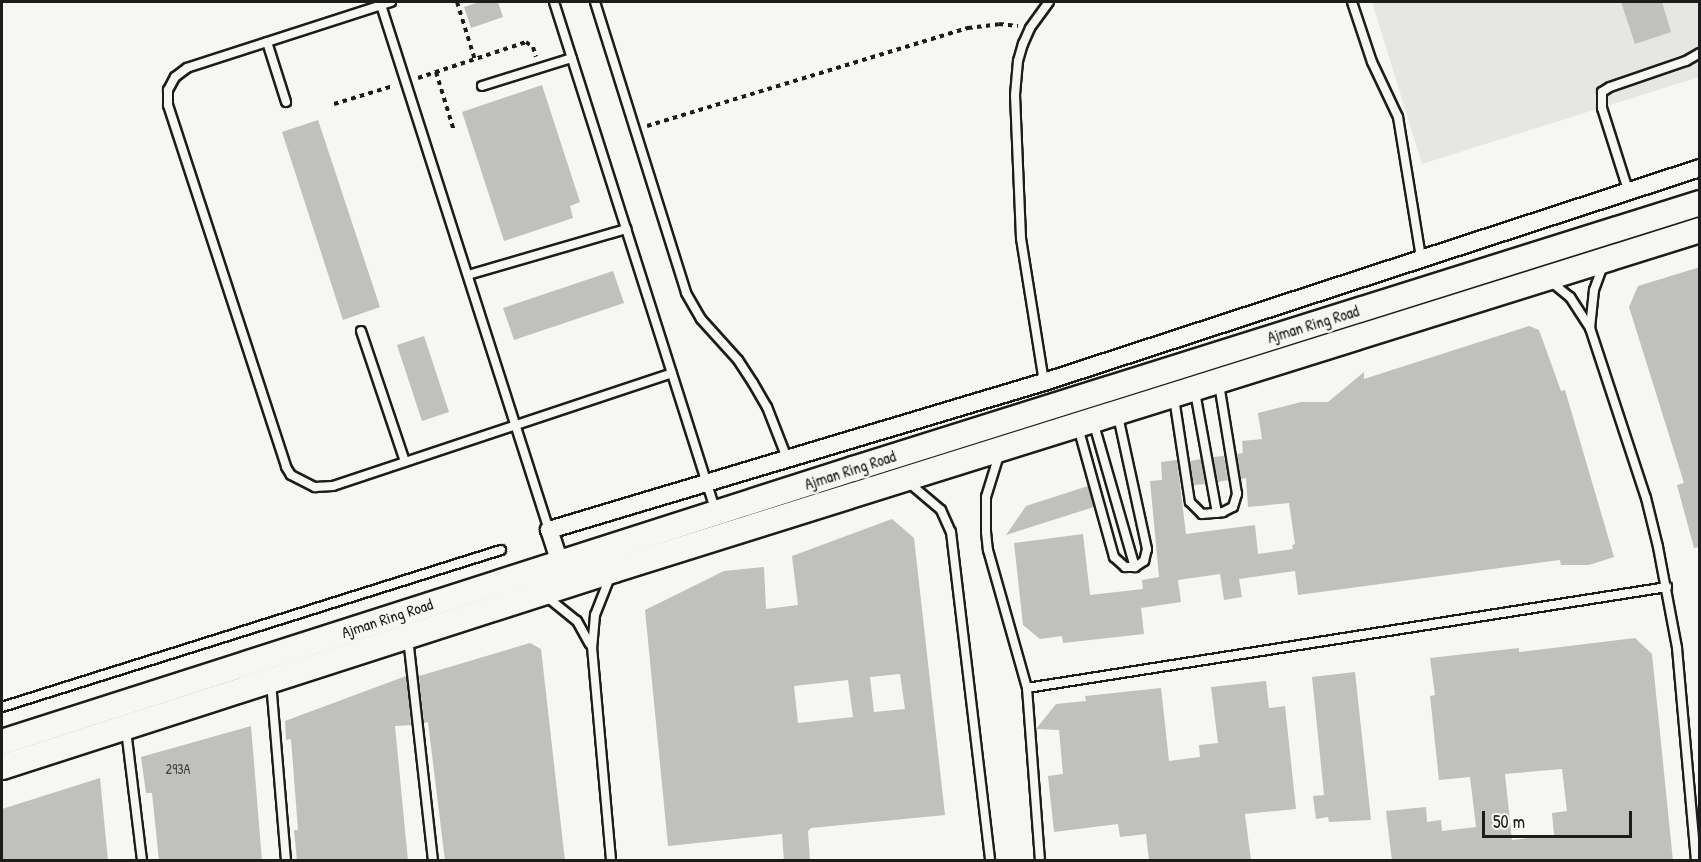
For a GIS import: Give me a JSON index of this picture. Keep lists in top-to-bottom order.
{
  "streets": {
    "main road": ["Ajman Ring Road"]
  },
  "house_numbers": ["293A"],
  "scale_bar": "50 m"
}
